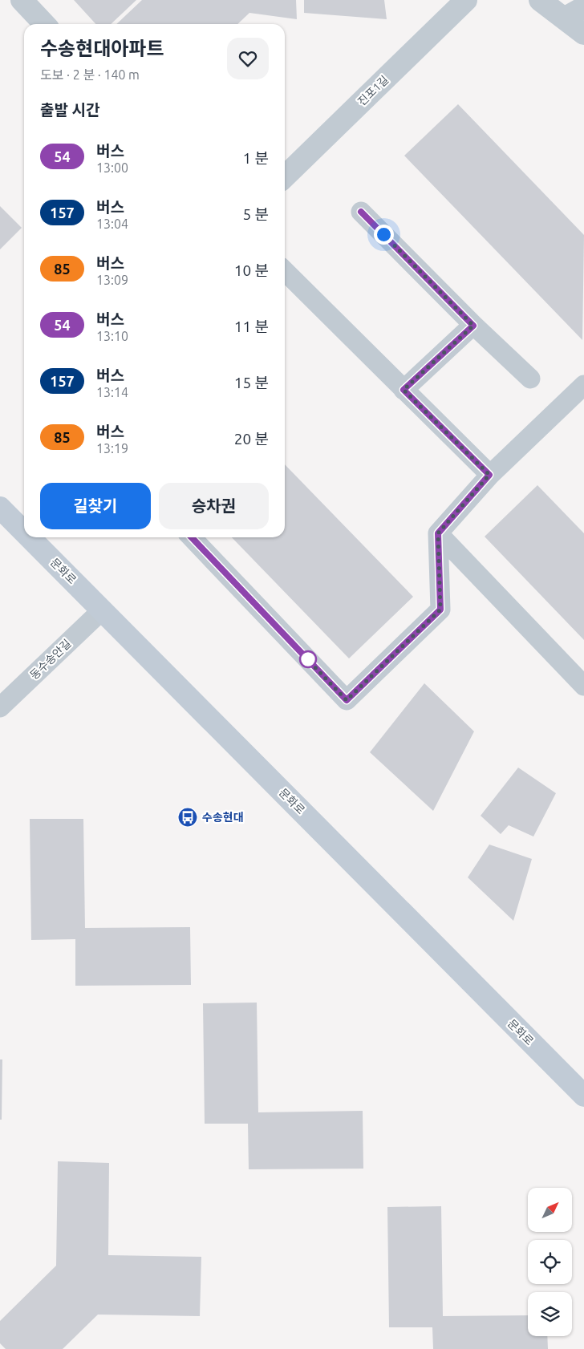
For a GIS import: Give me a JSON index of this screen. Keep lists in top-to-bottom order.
{
  "streets": {
    "street": ["진포1길", "문화로"],
    "lane": ["동수송안길"]
  },
  "crossings": [
    ["문화로", "동수송안길"]
  ],
  "places": {
    "bus stop": ["수송현대"]
  },
  "lines": ["bus line 54"],
  "north": "top right",
  "page": {
    "heading": [
      ["수송현대아파트", "도보 · 2 분 · 140 m"],
      "출발 시간"
    ],
    "list": [
      {
        "mark": "54",
        "name": "버스",
        "note": "13:00",
        "value": "1 분"
      },
      {
        "mark": "157",
        "name": "버스",
        "note": "13:04",
        "value": "5 분"
      },
      {
        "mark": "85",
        "name": "버스",
        "note": "13:09",
        "value": "10 분"
      },
      {
        "mark": "54",
        "name": "버스",
        "note": "13:10",
        "value": "11 분"
      },
      {
        "mark": "157",
        "name": "버스",
        "note": "13:14",
        "value": "15 분"
      },
      {
        "mark": "85",
        "name": "버스",
        "note": "13:19",
        "value": "20 분"
      }
    ],
    "buttons": ["길찾기", "승차권"]
  }
}
